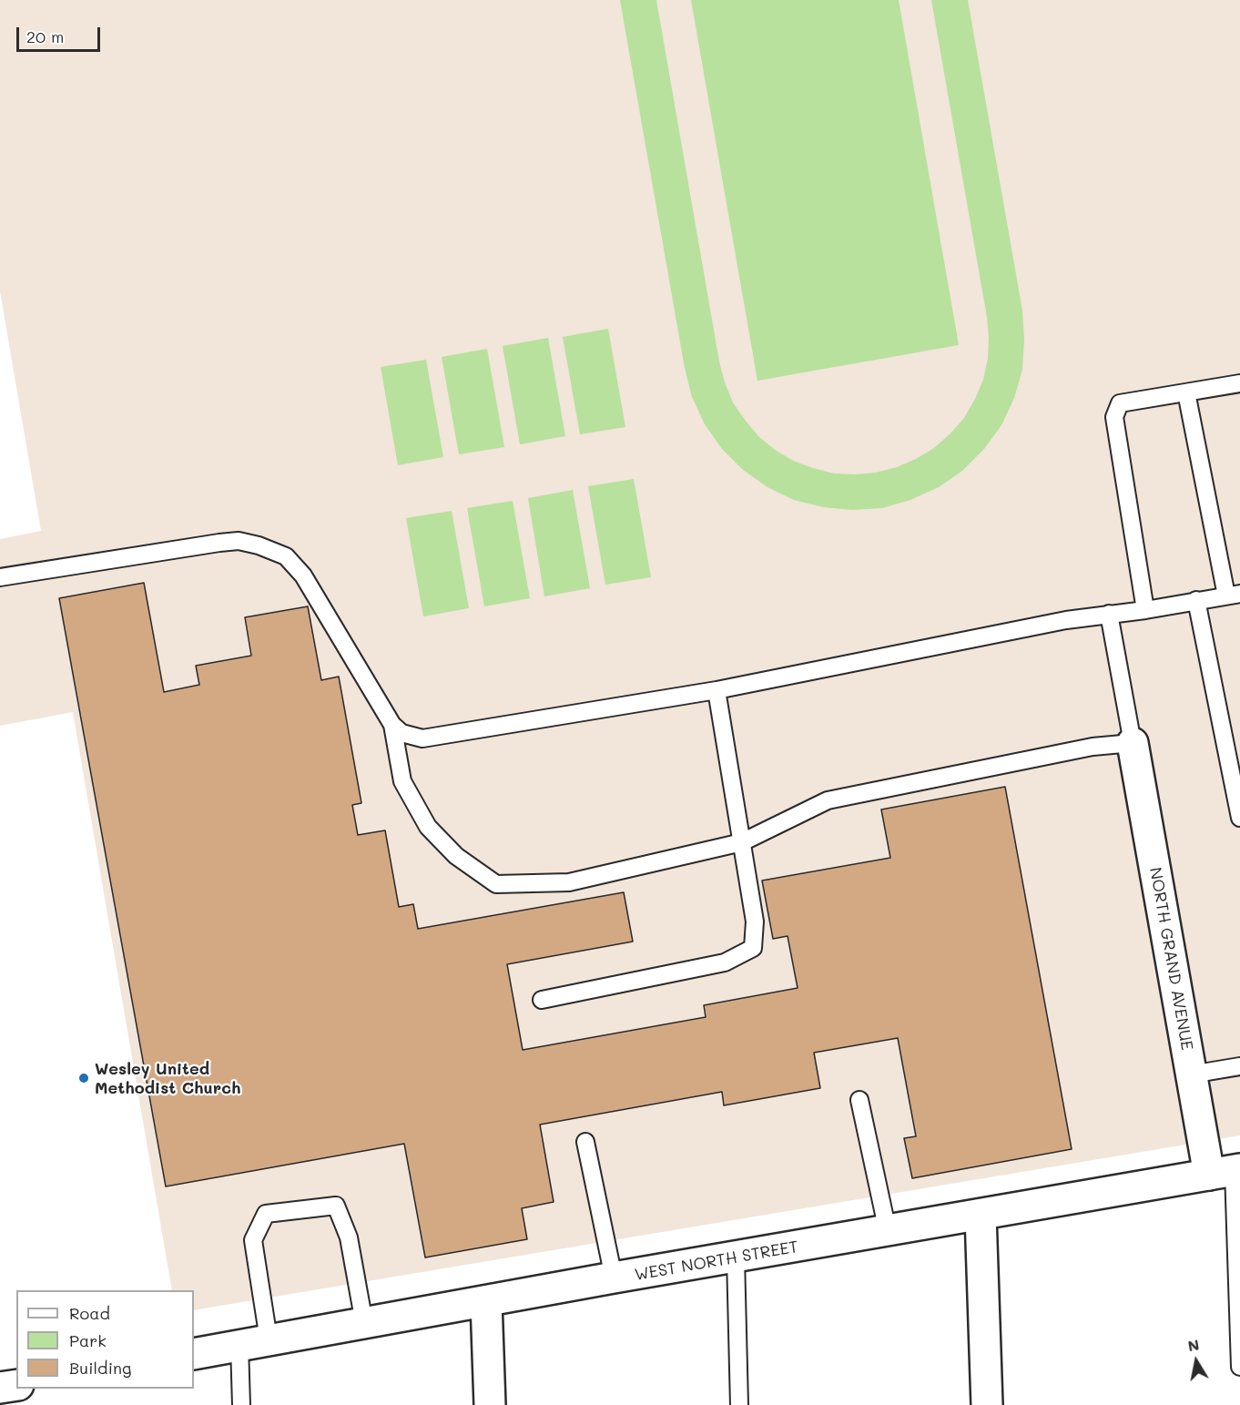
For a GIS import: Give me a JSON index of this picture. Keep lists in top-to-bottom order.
{
  "streets": {
    "main road": ["NORTH GRAND AVENUE", "WEST NORTH STREET"]
  },
  "crossings": [
    ["NORTH GRAND AVENUE", "WEST NORTH STREET"]
  ],
  "places": ["Wesley United Methodist Church"],
  "legend": ["Road", "Park", "Building"],
  "scale_bar": "20 m",
  "north": "top"
}
